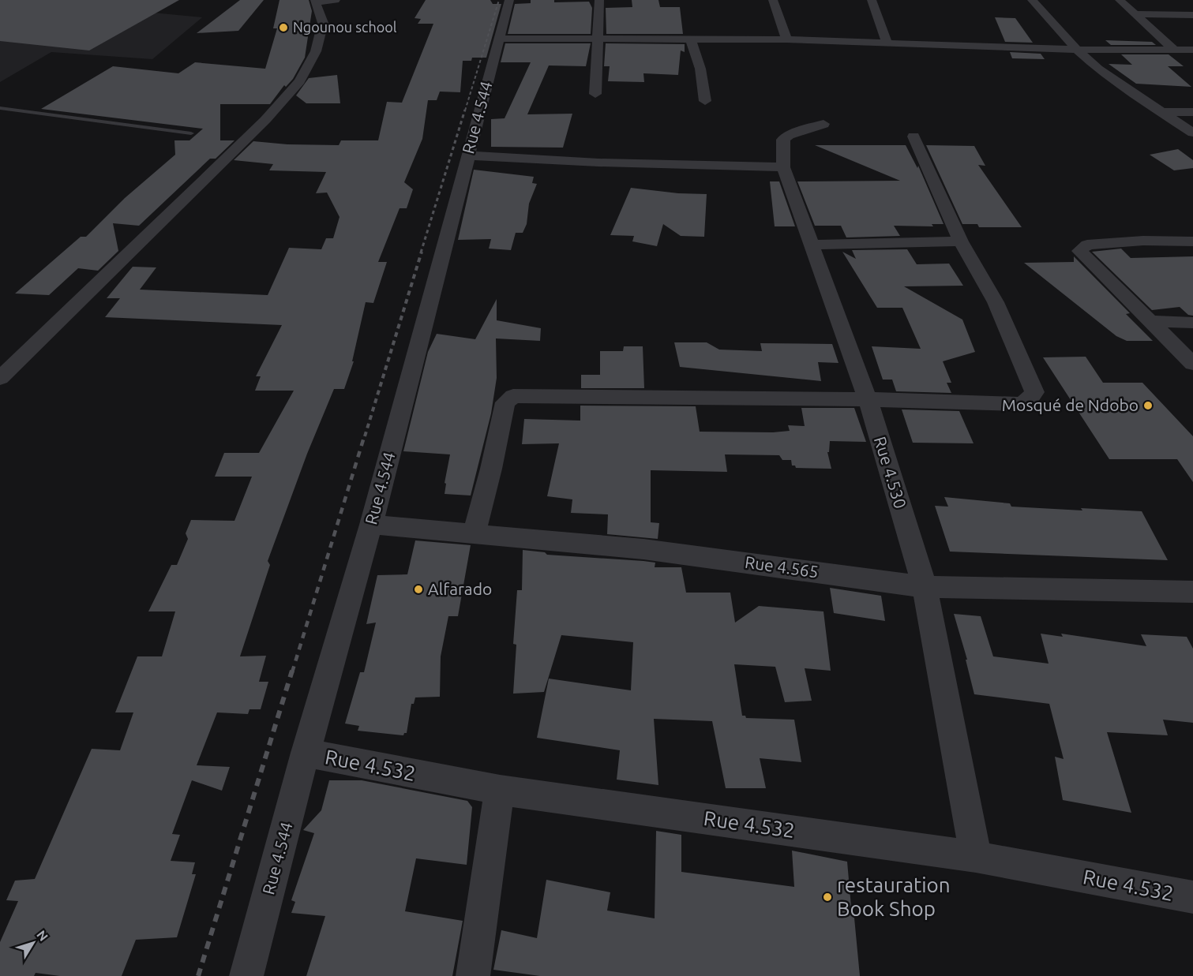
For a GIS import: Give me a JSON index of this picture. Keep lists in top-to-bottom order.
{
  "streets": {
    "street": [
      "Rue 4.544",
      "Rue 4.530",
      "Rue 4.565",
      "Rue 4.532"
    ]
  },
  "crossings": [
    ["Rue 4.544", "Rue 4.565"],
    ["Rue 4.544", "Rue 4.532"],
    ["Rue 4.530", "Rue 4.565"],
    ["Rue 4.530", "Rue 4.532"]
  ],
  "places": [
    "Ngounou school",
    "Mosqué de Ndobo",
    "Alfarado",
    "restauration Book Shop"
  ],
  "north": "top right"
}
